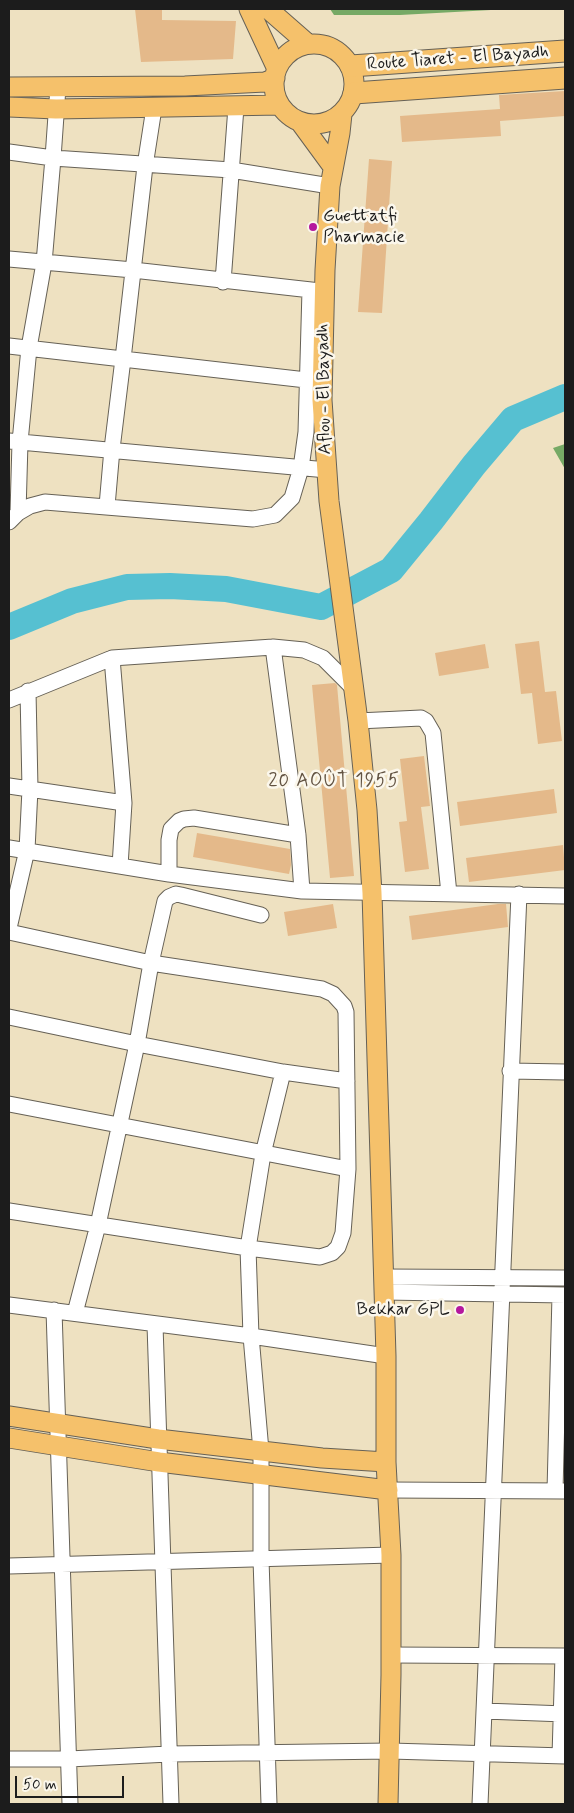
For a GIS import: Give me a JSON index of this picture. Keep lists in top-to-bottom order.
{
  "streets": {
    "highway": ["Route Tiaret - El Bayadh"],
    "main road": ["Aflou - El Bayadh"]
  },
  "crossings": [
    ["Route Tiaret - El Bayadh", "Aflou - El Bayadh"]
  ],
  "districts": ["20 AOÛT 1955"],
  "places": ["Guettatfi Pharmacie", "Bekkar GPL"],
  "scale_bar": "50 m"
}
